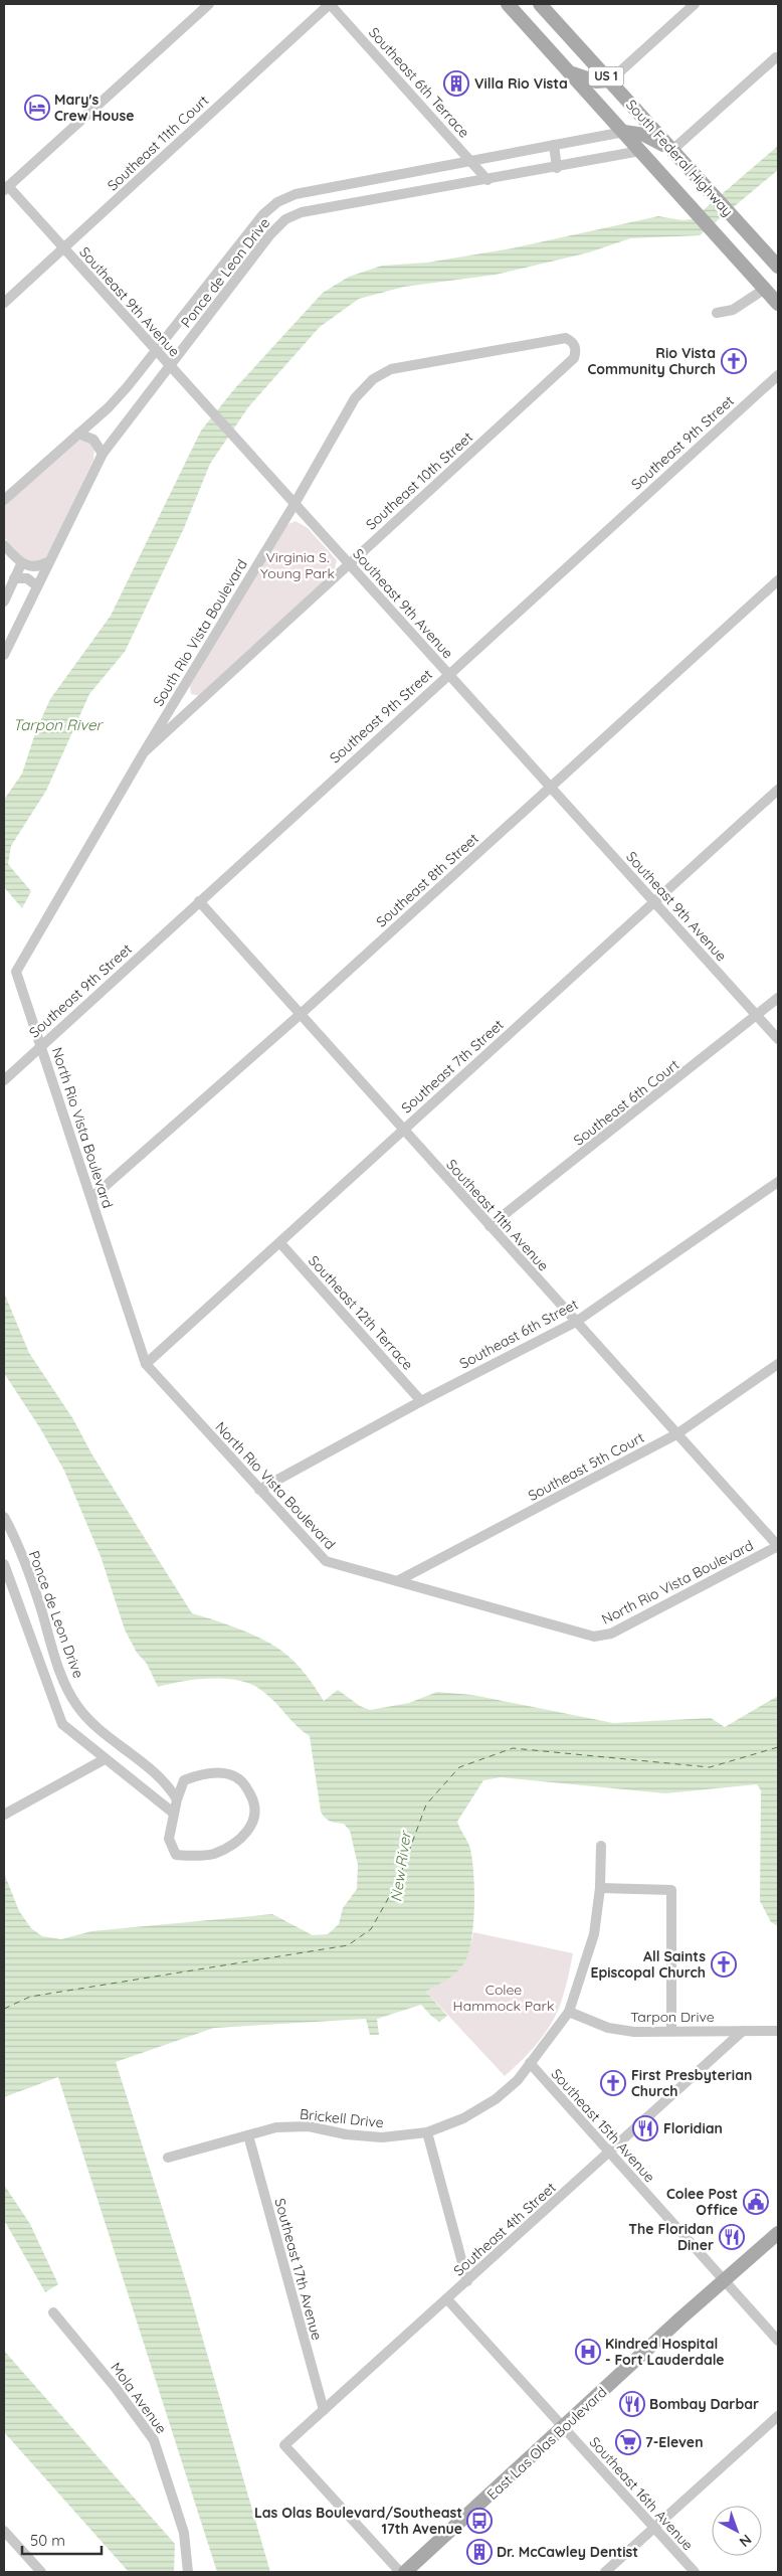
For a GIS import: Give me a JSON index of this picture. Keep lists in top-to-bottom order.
{
  "streets": {
    "main road": ["US 1", "South Federal Highway", "East Las Olas Boulevard"],
    "street": [
      "Southeast 6th Terrace",
      "Southeast 11th Court",
      "Ponce de Leon Drive",
      "Southeast 9th Avenue",
      "Southeast 9th Street",
      "Southeast 10th Street",
      "South Rio Vista Boulevard",
      "Southeast 8th Street",
      "Southeast 7th Street",
      "Southeast 6th Court",
      "North Rio Vista Boulevard",
      "Southeast 11th Avenue",
      "Southeast 12th Terrace",
      "Southeast 6th Street",
      "Southeast 5th Court",
      "Tarpon Drive",
      "Brickell Drive",
      "Southeast 15th Avenue",
      "Southeast 4th Street",
      "Southeast 17th Avenue",
      "Mola Avenue",
      "Southeast 16th Avenue"
    ]
  },
  "crossings": [
    ["US 1", "South Federal Highway"],
    ["Southeast 6th Terrace", "Southeast 11th Court"],
    ["Southeast 6th Terrace", "Ponce de Leon Drive"],
    ["Southeast 11th Court", "Southeast 9th Avenue"],
    ["South Federal Highway", "Ponce de Leon Drive"],
    ["Ponce de Leon Drive", "Southeast 9th Avenue"],
    ["Southeast 9th Avenue", "Southeast 9th Street"],
    ["Southeast 9th Avenue", "Southeast 10th Street"],
    ["Southeast 9th Avenue", "South Rio Vista Boulevard"],
    ["Southeast 9th Avenue", "Southeast 8th Street"],
    ["Southeast 9th Avenue", "Southeast 7th Street"],
    ["Southeast 9th Avenue", "Southeast 6th Court"],
    ["Southeast 9th Street", "South Rio Vista Boulevard"],
    ["Southeast 9th Street", "North Rio Vista Boulevard"],
    ["Southeast 9th Street", "Southeast 11th Avenue"],
    ["Southeast 10th Street", "South Rio Vista Boulevard"],
    ["South Rio Vista Boulevard", "North Rio Vista Boulevard"],
    ["Southeast 8th Street", "North Rio Vista Boulevard"],
    ["Southeast 8th Street", "Southeast 11th Avenue"],
    ["Southeast 7th Street", "North Rio Vista Boulevard"],
    ["Southeast 7th Street", "Southeast 11th Avenue"],
    ["Southeast 7th Street", "Southeast 12th Terrace"],
    ["Southeast 6th Court", "Southeast 11th Avenue"],
    ["North Rio Vista Boulevard", "Southeast 11th Avenue"],
    ["North Rio Vista Boulevard", "Southeast 6th Street"],
    ["North Rio Vista Boulevard", "Southeast 5th Court"],
    ["Southeast 11th Avenue", "Southeast 6th Street"],
    ["Southeast 11th Avenue", "Southeast 5th Court"],
    ["Southeast 12th Terrace", "Southeast 6th Street"],
    ["Tarpon Drive", "Brickell Drive"],
    ["Tarpon Drive", "Southeast 4th Street"],
    ["Brickell Drive", "Southeast 15th Avenue"],
    ["Brickell Drive", "Southeast 17th Avenue"],
    ["Southeast 15th Avenue", "Southeast 4th Street"],
    ["Southeast 15th Avenue", "East Las Olas Boulevard"],
    ["Southeast 4th Street", "Southeast 17th Avenue"],
    ["Southeast 4th Street", "Southeast 16th Avenue"],
    ["East Las Olas Boulevard", "Southeast 16th Avenue"]
  ],
  "water": ["Tarpon River", "New River"],
  "parks": ["Virginia S. Young Park", "Colee Hammock Park"],
  "places": {
    "building": ["Villa Rio Vista", "Dr. McCawley Dentist"],
    "hotel": ["Mary's Crew House"],
    "church": ["Rio Vista Community Church", "All Saints Episcopal Church", "First Presbyterian Church"],
    "restaurant": ["Floridian", "The Floridan Diner", "Bombay Darbar"],
    "public building": ["Colee Post Office"],
    "hospital": ["Kindred Hospital - Fort Lauderdale"],
    "supermarket": ["7-Eleven"],
    "bus stop": ["Las Olas Boulevard/Southeast 17th Avenue"]
  },
  "scale_bar": "50 m",
  "north": "bottom right"
}
